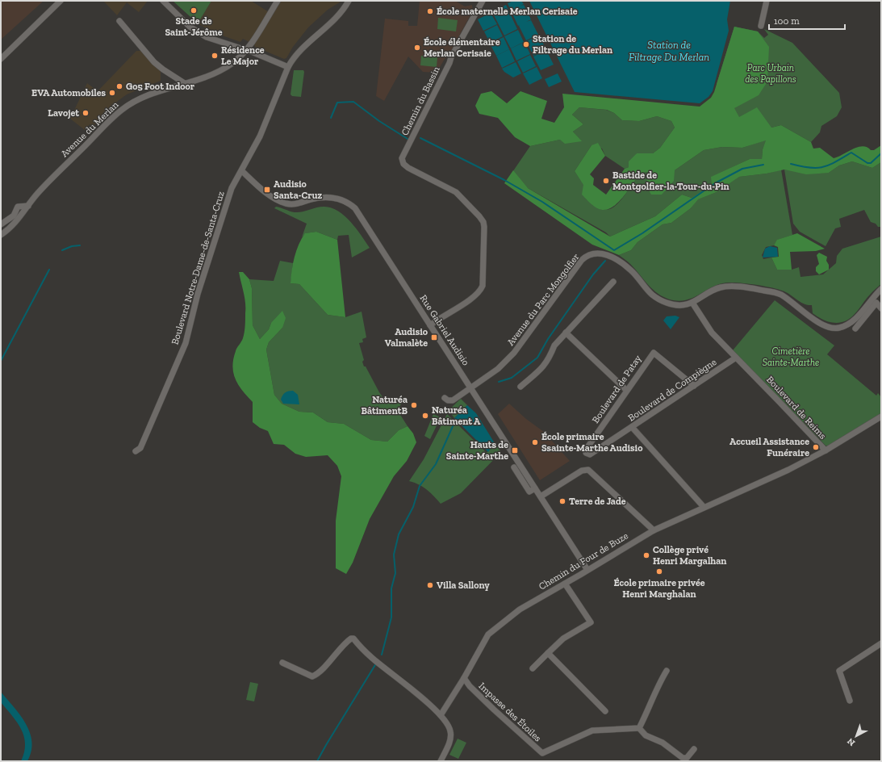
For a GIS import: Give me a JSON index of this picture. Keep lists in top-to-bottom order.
{
  "streets": {
    "street": [
      "Chemin du Bassin",
      "Avenue du Merlan",
      "Boulevard Notre-Dame-de-Santa-Cruz",
      "Avenue du Parc Mongolfier",
      "Rue Gabriel Audisio",
      "Boulevard de Patay",
      "Boulevard de Compiègne",
      "Boulevard de Reims",
      "Chemin du Four de Buze",
      "Impasse des Étoiles"
    ]
  },
  "crossings": [
    ["Chemin du Bassin", "Rue Gabriel Audisio"],
    ["Boulevard Notre-Dame-de-Santa-Cruz", "Rue Gabriel Audisio"],
    ["Avenue du Parc Mongolfier", "Rue Gabriel Audisio"],
    ["Avenue du Parc Mongolfier", "Boulevard de Reims"],
    ["Rue Gabriel Audisio", "Chemin du Four de Buze"],
    ["Boulevard de Patay", "Boulevard de Compiègne"],
    ["Boulevard de Compiègne", "Boulevard de Reims"],
    ["Boulevard de Reims", "Chemin du Four de Buze"],
    ["Chemin du Four de Buze", "Impasse des Étoiles"]
  ],
  "water": ["Station de Filtrage Du Merlan"],
  "parks": ["Parc Urbain des Papillons", "Cimetière Sainte-Marthe"],
  "places": {
    "other": [
      "Stade de Saint-Jérôme",
      "École maternelle Merlan Cerisaie",
      "Station de Filtrage du Merlan",
      "École élémentaire Merlan Cerisaie",
      "Résidence Le Major",
      "Go5 Foot Indoor",
      "EVA Automobiles",
      "Lavojet",
      "Bastide de Montgolfier-la-Tour-du-Pin",
      "Naturéa BâtimentB",
      "Naturéa Bâtiment A",
      "École primaire Ssainte-Marthe Audisio",
      "Accueil Assistance Funéraire",
      "Terre de Jade",
      "Collège privé Henri Margalhan",
      "École primaire privée Henri Marghalan",
      "Villa Sallony"
    ],
    "transit": ["Audisio Santa-Cruz", "Audisio Valmalète", "Hauts de Sainte-Marthe"]
  },
  "scale_bar": "100 m",
  "north": "bottom left"
}
